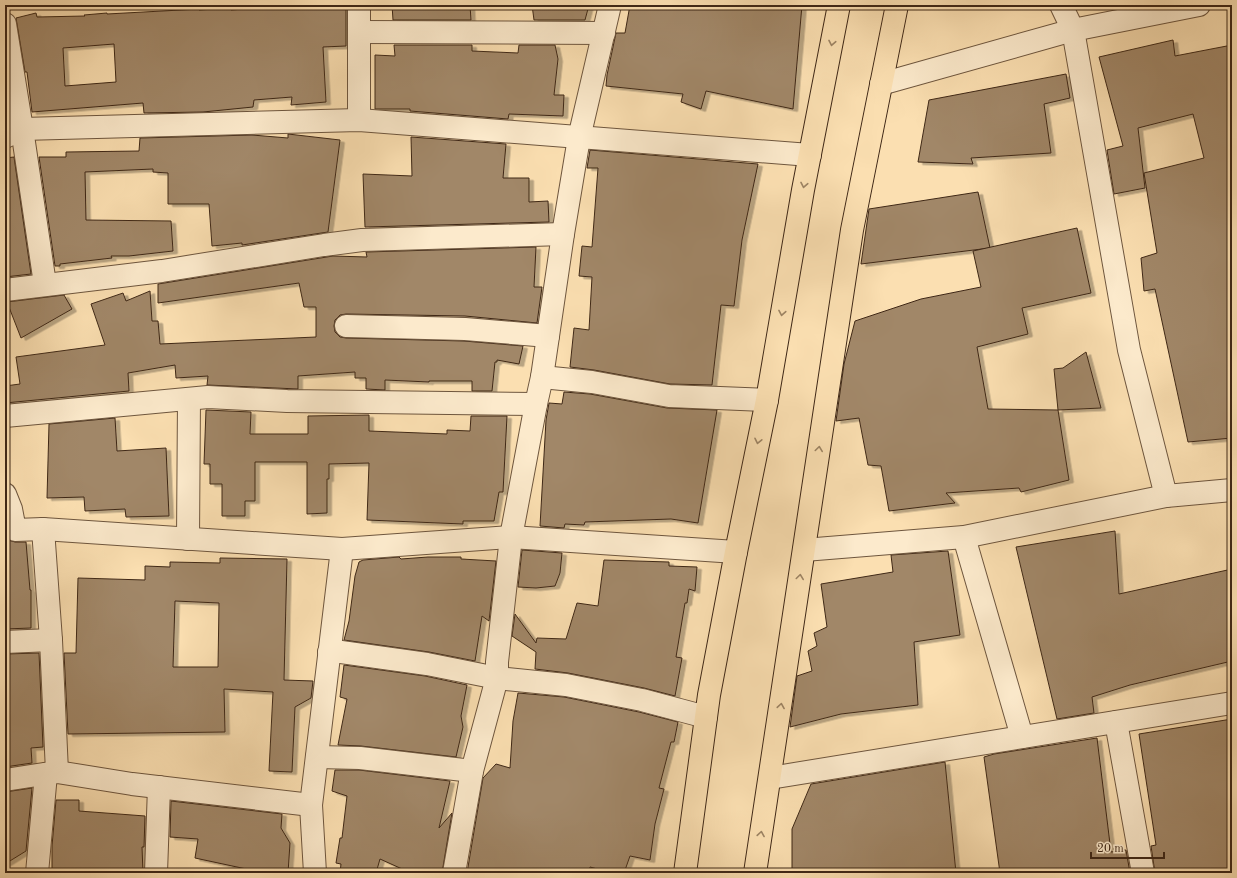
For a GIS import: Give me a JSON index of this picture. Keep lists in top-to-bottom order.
{
  "scale_bar": "20 m"
}
